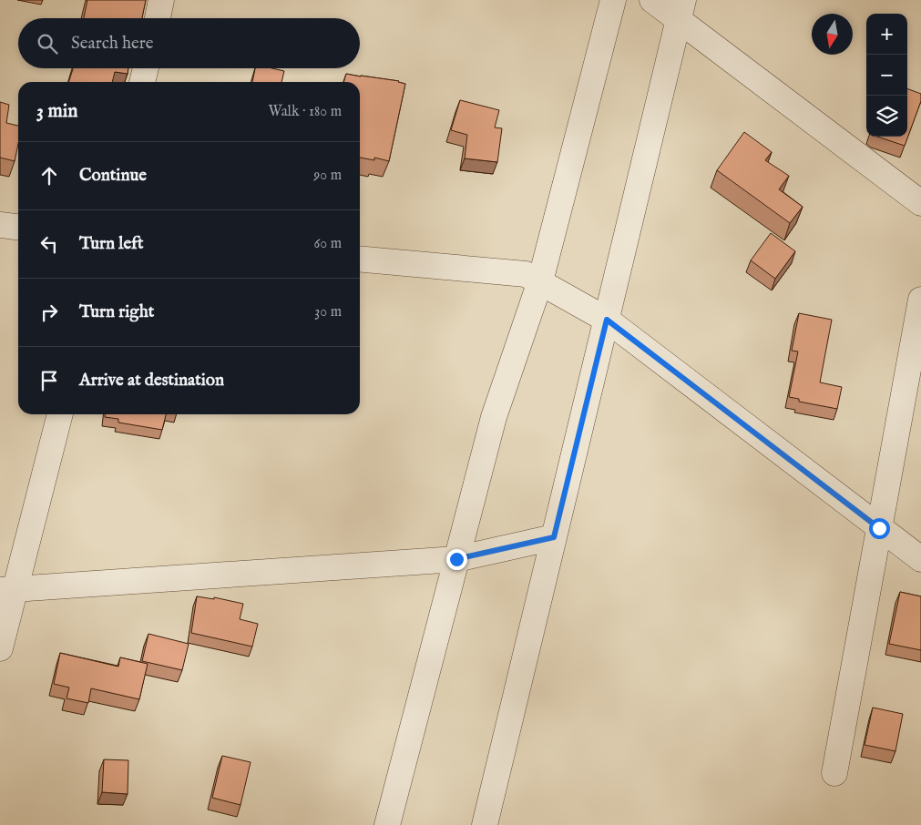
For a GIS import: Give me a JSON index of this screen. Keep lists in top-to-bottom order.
{
  "north": "bottom",
  "page": {
    "map_buttons": ["+", "−"],
    "search": "Search here",
    "heading": ["3 min", "Walk · 180 m"],
    "list": [
      ["Continue", "90 m"],
      ["Turn left", "60 m"],
      ["Turn right", "30 m"],
      "Arrive at destination"
    ]
  }
}
